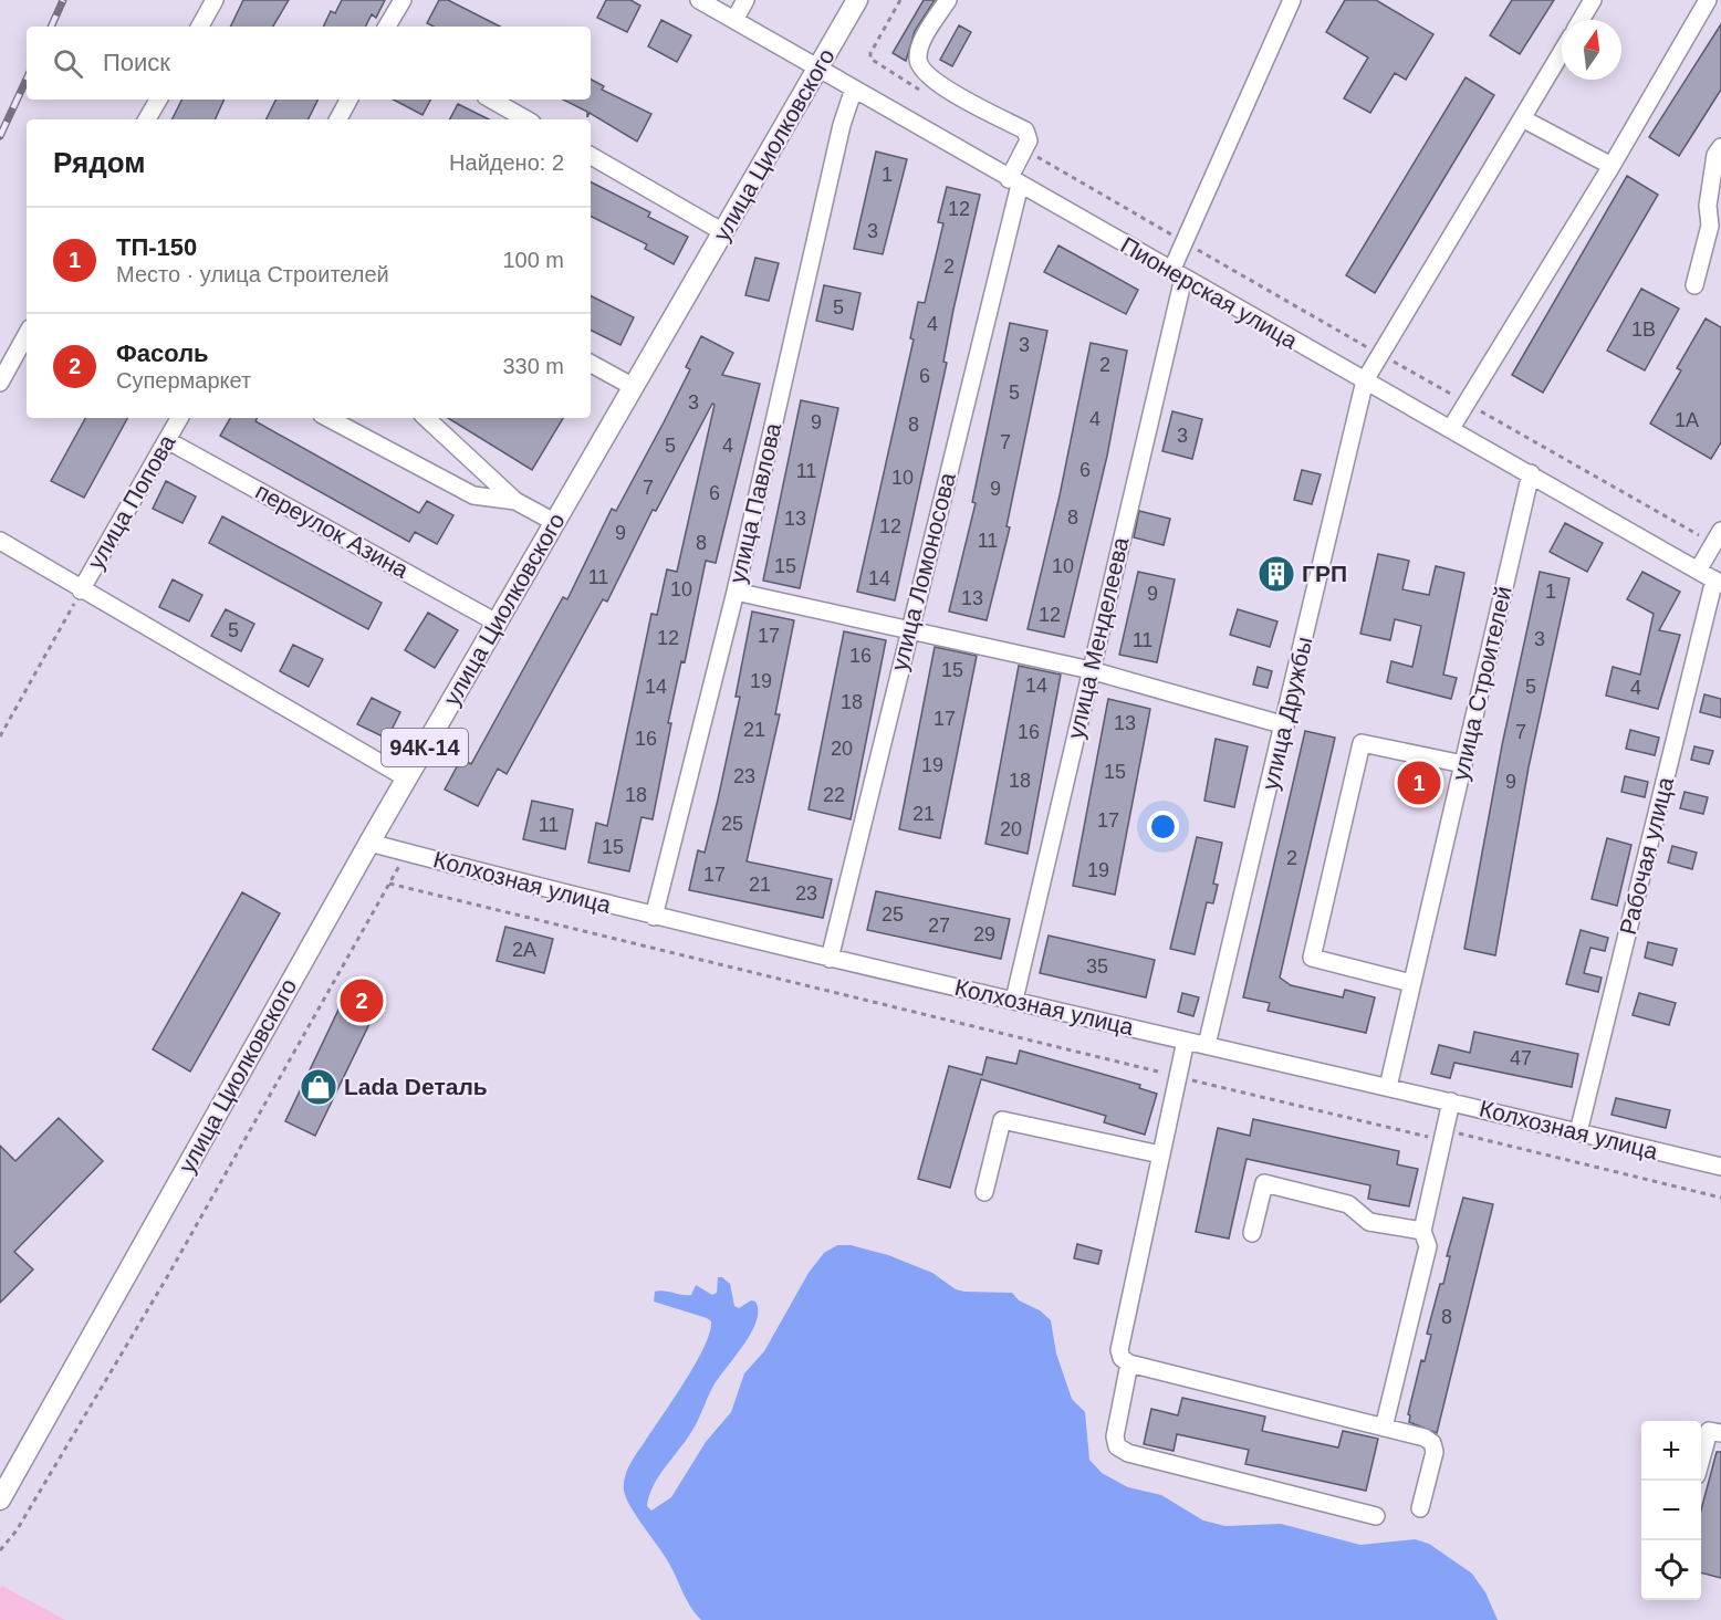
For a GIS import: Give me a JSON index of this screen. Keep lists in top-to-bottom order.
{
  "streets": {
    "main road": ["улица Циолковского", "94К-14"],
    "street": [
      "Пионерская улица",
      "улица Попова",
      "улица Павлова",
      "переулок Азина",
      "улица Ломоносова",
      "улица Менделеева",
      "улица Строителей",
      "улица Дружбы",
      "Рабочая улица",
      "Колхозная улица"
    ]
  },
  "crossings": [
    ["улица Циолковского", "Пионерская улица"],
    ["улица Циолковского", "переулок Азина"],
    ["улица Циолковского", "Колхозная улица"],
    ["Пионерская улица", "улица Павлова"],
    ["Пионерская улица", "улица Ломоносова"],
    ["Пионерская улица", "улица Менделеева"],
    ["Пионерская улица", "улица Строителей"],
    ["Пионерская улица", "улица Дружбы"],
    ["Пионерская улица", "Рабочая улица"],
    ["улица Попова", "переулок Азина"],
    ["улица Павлова", "Колхозная улица"],
    ["улица Ломоносова", "Колхозная улица"],
    ["улица Менделеева", "Колхозная улица"],
    ["улица Строителей", "Колхозная улица"],
    ["улица Дружбы", "Колхозная улица"],
    ["Рабочая улица", "Колхозная улица"]
  ],
  "places": {
    "building": ["ГРП"],
    "shop": ["Lada Dеталь"]
  },
  "house_numbers": [
    "1",
    "12",
    "3",
    "2",
    "5",
    "4",
    "1В",
    "3",
    "2",
    "6",
    "5",
    "3",
    "4",
    "1А",
    "9",
    "8",
    "3",
    "7",
    "5",
    "4",
    "6",
    "11",
    "10",
    "7",
    "9",
    "6",
    "8",
    "13",
    "12",
    "9",
    "11",
    "8",
    "15",
    "10",
    "11",
    "14",
    "10",
    "1",
    "9",
    "13",
    "12",
    "5",
    "17",
    "12",
    "3",
    "11",
    "16",
    "15",
    "19",
    "14",
    "14",
    "5",
    "4",
    "18",
    "17",
    "13",
    "21",
    "16",
    "7",
    "16",
    "20",
    "19",
    "15",
    "23",
    "18",
    "9",
    "18",
    "22",
    "21",
    "17",
    "25",
    "11",
    "20",
    "15",
    "2",
    "19",
    "17",
    "21",
    "23",
    "25",
    "27",
    "29",
    "2А",
    "35",
    "47",
    "8"
  ],
  "north": "top",
  "page": {
    "search": "Поиск",
    "heading": ["Рядом", "Найдено: 2"],
    "list": [
      {
        "mark": "1",
        "name": "ТП-150",
        "note": "Место · улица Строителей",
        "value": "100 m"
      },
      {
        "mark": "2",
        "name": "Фасоль",
        "note": "Супермаркет",
        "value": "330 m"
      }
    ],
    "pins": ["1", "2"],
    "map_buttons": ["+", "−"]
  }
}
